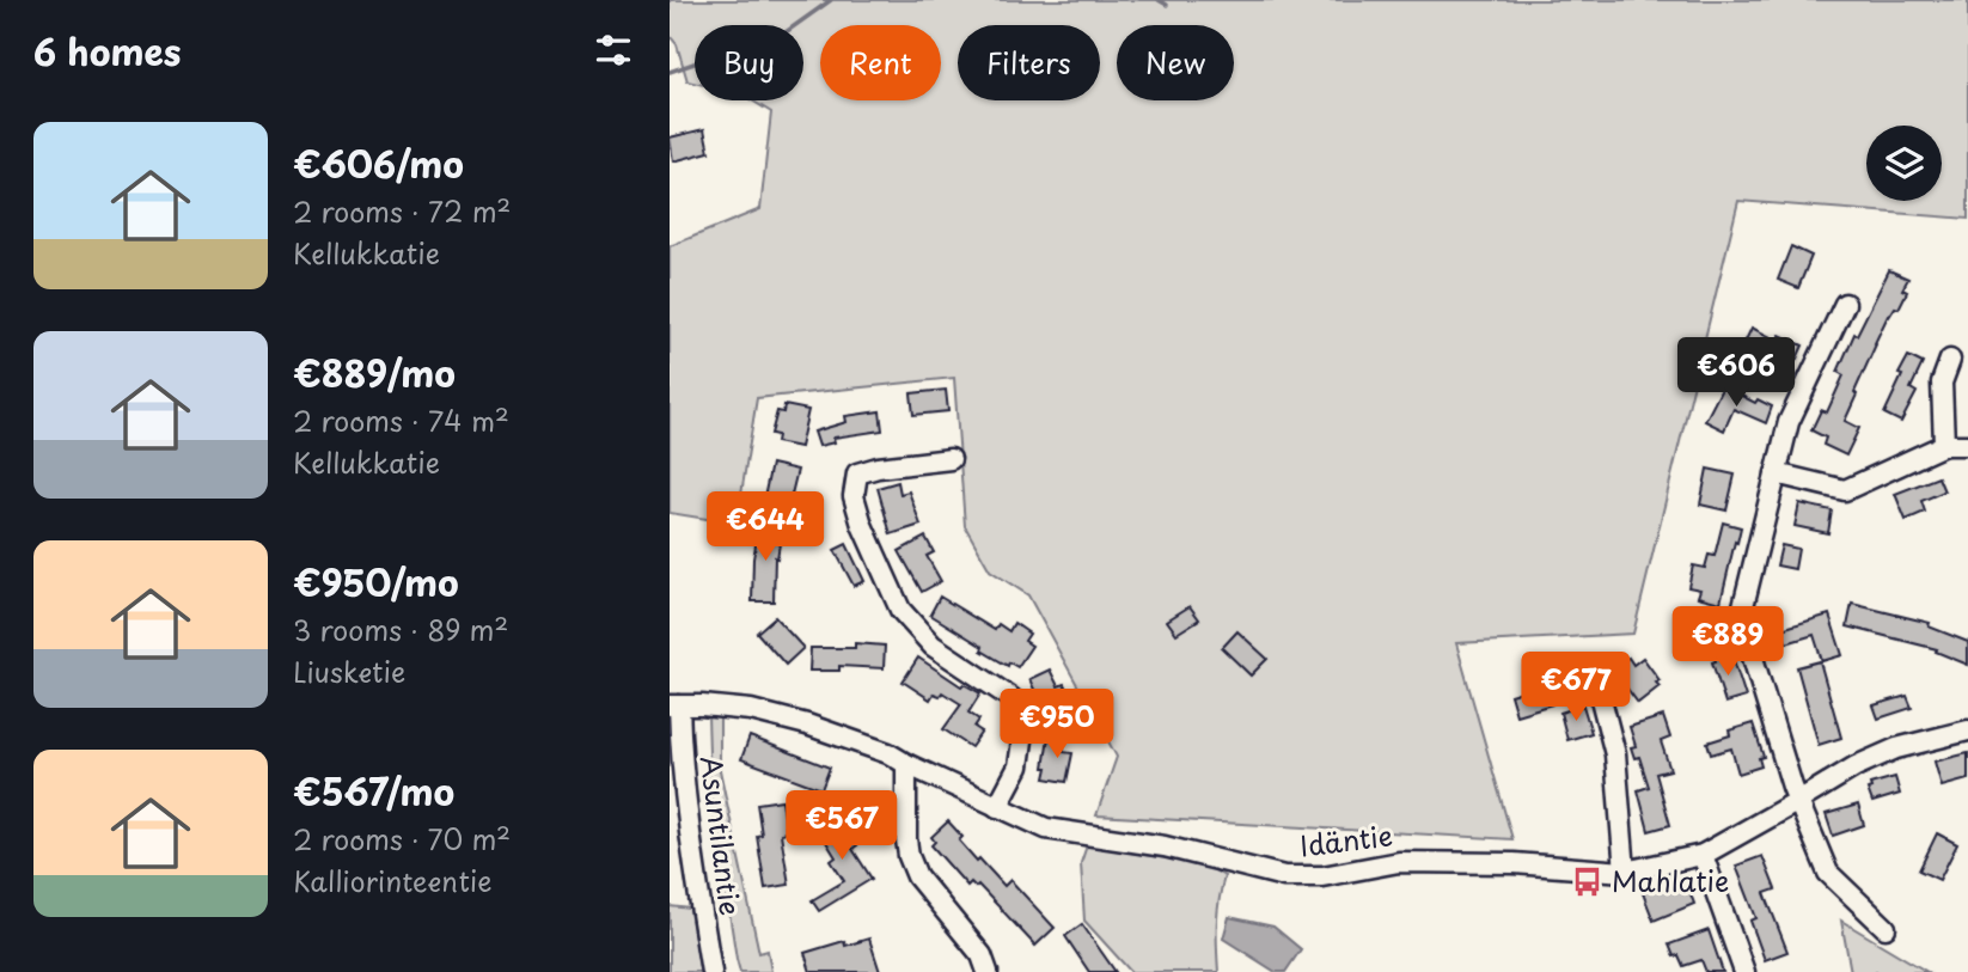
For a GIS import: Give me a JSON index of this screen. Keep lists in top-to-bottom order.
{
  "streets": {
    "street": ["Asuntilantie", "Idäntie"]
  },
  "crossings": [
    ["Asuntilantie", "Idäntie"]
  ],
  "places": {
    "bus stop": ["Mahlatie"]
  },
  "page": {
    "heading": "6 homes",
    "chip": [
      "Buy",
      "Rent",
      "Filters",
      "New"
    ],
    "list": [
      {
        "name": "€606/mo",
        "note": "2 rooms · 72 m² · Kellukkatie"
      },
      {
        "name": "€889/mo",
        "note": "2 rooms · 74 m² · Kellukkatie"
      },
      {
        "name": "€950/mo",
        "note": "3 rooms · 89 m² · Liusketie"
      },
      {
        "name": "€567/mo",
        "note": "2 rooms · 70 m² · Kalliorinteentie"
      }
    ],
    "price": [
      "€606",
      "€644",
      "€889",
      "€677",
      "€950",
      "€567"
    ]
  }
}
